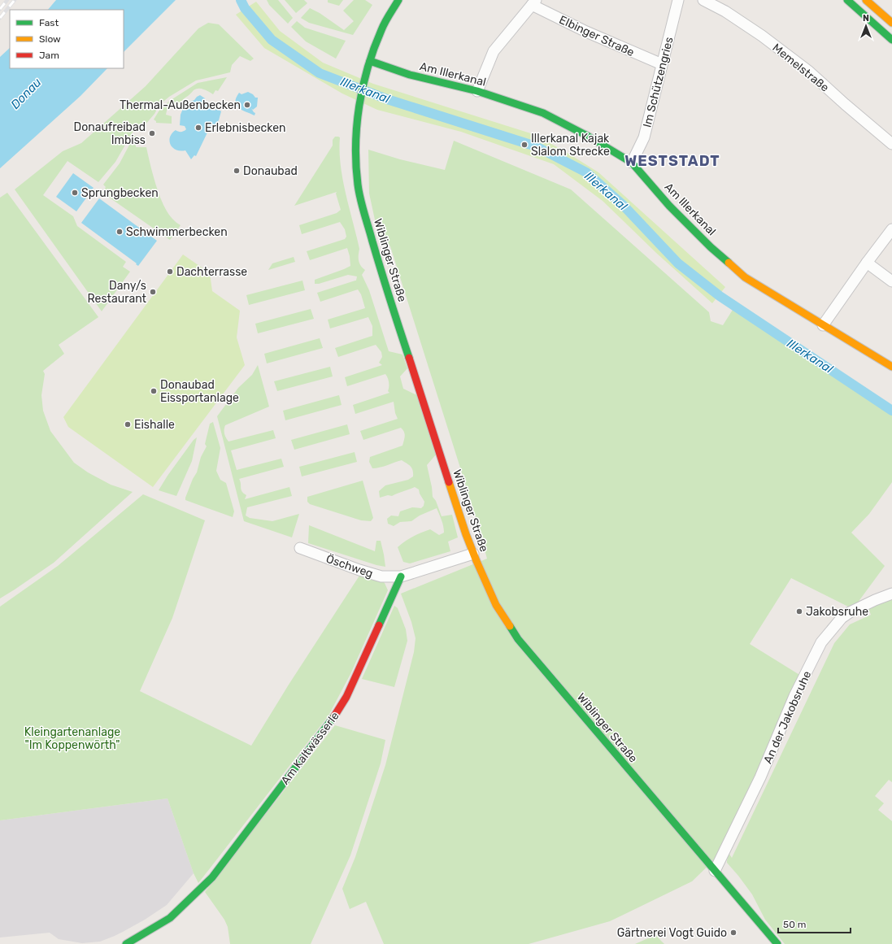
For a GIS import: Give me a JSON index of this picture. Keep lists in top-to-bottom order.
{
  "streets": {
    "main road": ["Am Illerkanal", "Wiblinger Straße", "Am Kaltwässerle"],
    "street": [
      "Elbinger Straße",
      "Memelstraße",
      "Im Schützengries",
      "Öschweg",
      "An der Jakobsruhe"
    ]
  },
  "crossings": [
    ["Elbinger Straße", "Im Schützengries"],
    ["Am Illerkanal", "Im Schützengries"],
    ["Am Illerkanal", "Wiblinger Straße"],
    ["Wiblinger Straße", "An der Jakobsruhe"],
    ["Öschweg", "Am Kaltwässerle"]
  ],
  "districts": ["WESTSTADT"],
  "water": ["Illerkanal", "Donau"],
  "parks": ["Kleingartenanlage \"Im Koppenwörth\""],
  "places": [
    "Thermal-Außenbecken",
    "Erlebnisbecken",
    "Donaufreibad Imbiss",
    "Illerkanal Kajak Slalom Strecke",
    "Donaubad",
    "Sprungbecken",
    "Schwimmerbecken",
    "Dachterrasse",
    "Dany/s Restaurant",
    "Donaubad Eissportanlage",
    "Eishalle",
    "Jakobsruhe",
    "Gärtnerei Vogt Guido"
  ],
  "legend": ["Fast", "Slow", "Jam"],
  "scale_bar": "50 m",
  "north": "top"
}
